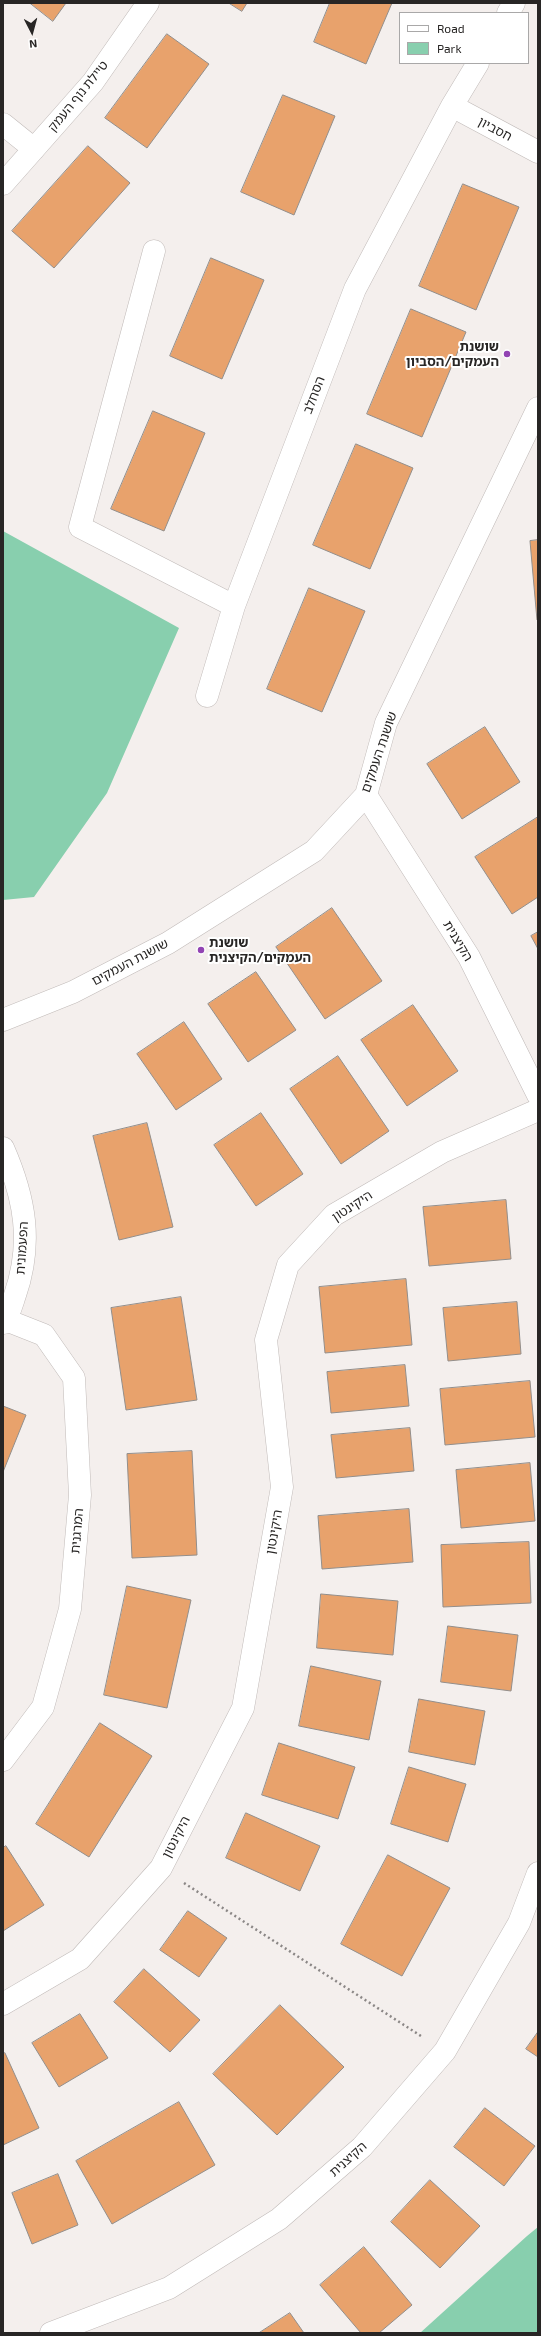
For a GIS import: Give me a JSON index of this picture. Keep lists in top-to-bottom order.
{
  "streets": {
    "street": [
      "טיילת נוף העמק",
      "חסביון",
      "הסחלב",
      "שושנת העמקים",
      "הקיצנית",
      "היקינטון",
      "הפעמונית",
      "המרגנית"
    ]
  },
  "crossings": [
    ["חסביון", "הסחלב"],
    ["שושנת העמקים", "הקיצנית"],
    ["הפעמונית", "המרגנית"]
  ],
  "places": ["שושנת העמקים/הסביון", "שושנת העמקים/הקיצנית"],
  "legend": ["Road", "Park"],
  "north": "bottom"
}
